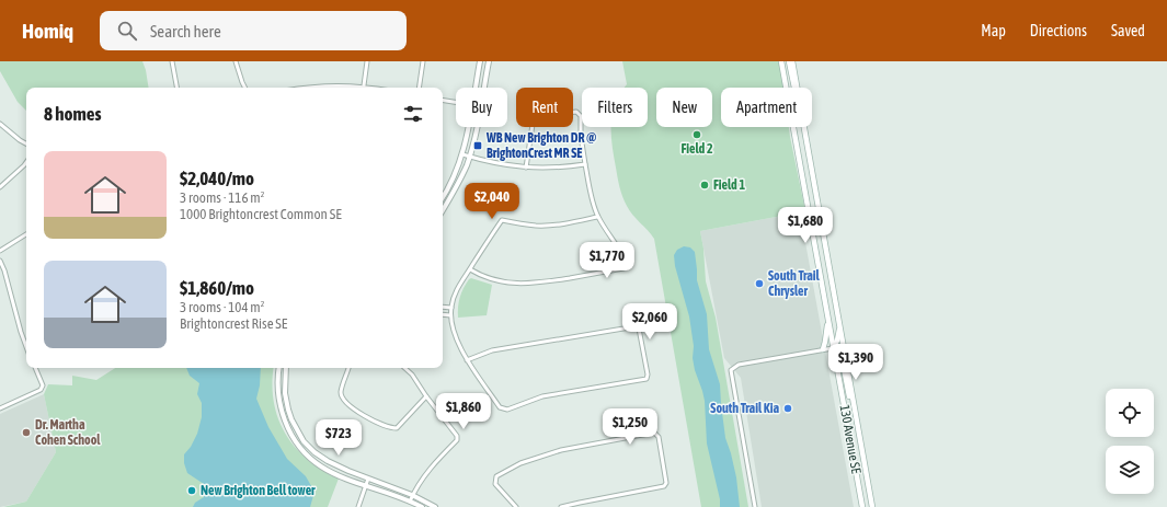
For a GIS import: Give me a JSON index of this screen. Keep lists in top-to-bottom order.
{
  "streets": {
    "main road": ["130 Avenue SE"]
  },
  "places": {
    "other": [
      "Field 2",
      "Field 1",
      "South Trail Chrysler",
      "South Trail Kia",
      "Dr. Martha Cohen School",
      "New Brighton Bell tower"
    ],
    "transit": ["WB New Brighton DR @ BrightonCrest MR SE"]
  },
  "page": {
    "header": "Homiq",
    "search": "Search here",
    "nav": ["Map", "Directions", "Saved"],
    "chip": [
      "Buy",
      "Rent",
      "Filters",
      "New",
      "Apartment"
    ],
    "heading": "8 homes",
    "list": [
      {
        "name": "$2,040/mo",
        "note": "3 rooms · 116 m² · 1000 Brightoncrest Common SE"
      },
      {
        "name": "$1,860/mo",
        "note": "3 rooms · 104 m² · Brightoncrest Rise SE"
      }
    ],
    "price": [
      "$2,040",
      "$1,680",
      "$1,770",
      "$2,060",
      "$1,390",
      "$1,860",
      "$1,250",
      "$723"
    ]
  }
}
